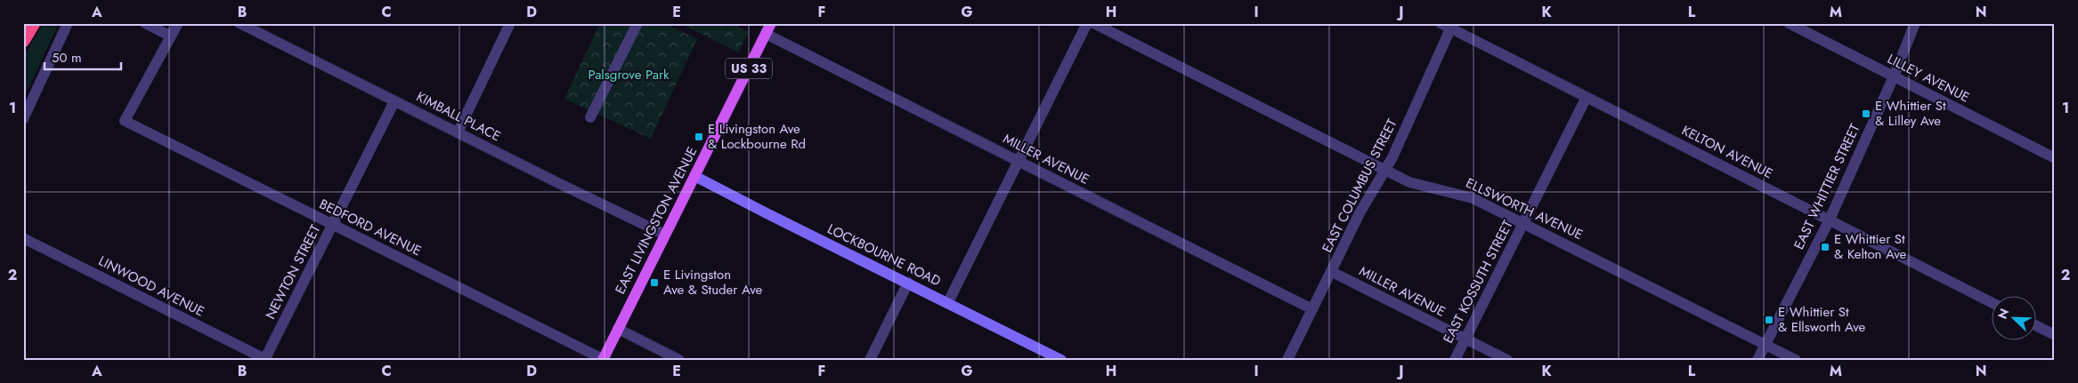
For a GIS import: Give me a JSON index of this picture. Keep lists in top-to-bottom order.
{
  "streets": {
    "main road": ["US 33", "EAST LIVINGSTON AVENUE", "LOCKBOURNE ROAD"],
    "street": [
      "LILLEY AVENUE",
      "KIMBALL PLACE",
      "KELTON AVENUE",
      "MILLER AVENUE",
      "EAST COLUMBUS STREET",
      "EAST WHITTIER STREET",
      "ELLSWORTH AVENUE",
      "BEDFORD AVENUE",
      "NEWTON STREET",
      "EAST KOSSUTH STREET",
      "LINWOOD AVENUE"
    ]
  },
  "crossings": [
    ["LILLEY AVENUE", "EAST WHITTIER STREET"],
    ["KIMBALL PLACE", "EAST LIVINGSTON AVENUE"],
    ["KIMBALL PLACE", "NEWTON STREET"],
    ["KELTON AVENUE", "EAST COLUMBUS STREET"],
    ["KELTON AVENUE", "EAST WHITTIER STREET"],
    ["KELTON AVENUE", "EAST KOSSUTH STREET"],
    ["MILLER AVENUE", "EAST COLUMBUS STREET"],
    ["MILLER AVENUE", "EAST LIVINGSTON AVENUE"],
    ["MILLER AVENUE", "EAST KOSSUTH STREET"],
    ["EAST COLUMBUS STREET", "ELLSWORTH AVENUE"],
    ["EAST WHITTIER STREET", "ELLSWORTH AVENUE"],
    ["ELLSWORTH AVENUE", "EAST KOSSUTH STREET"],
    ["EAST LIVINGSTON AVENUE", "BEDFORD AVENUE"],
    ["EAST LIVINGSTON AVENUE", "LOCKBOURNE ROAD"],
    ["BEDFORD AVENUE", "NEWTON STREET"],
    ["NEWTON STREET", "LINWOOD AVENUE"]
  ],
  "parks": ["Palsgrove Park"],
  "places": {
    "transit": [
      "E Whittier St & Lilley Ave",
      "E Livingston Ave & Lockbourne Rd",
      "E Whittier St & Kelton Ave",
      "E Livingston Ave & Studer Ave",
      "E Whittier St & Ellsworth Ave"
    ]
  },
  "scale_bar": "50 m",
  "north": "top left",
  "grid": {
    "columns": [
      "A",
      "B",
      "C",
      "D",
      "E",
      "F",
      "G",
      "H",
      "I",
      "J",
      "K",
      "L",
      "M",
      "N"
    ],
    "rows": ["1", "2"]
  }
}
